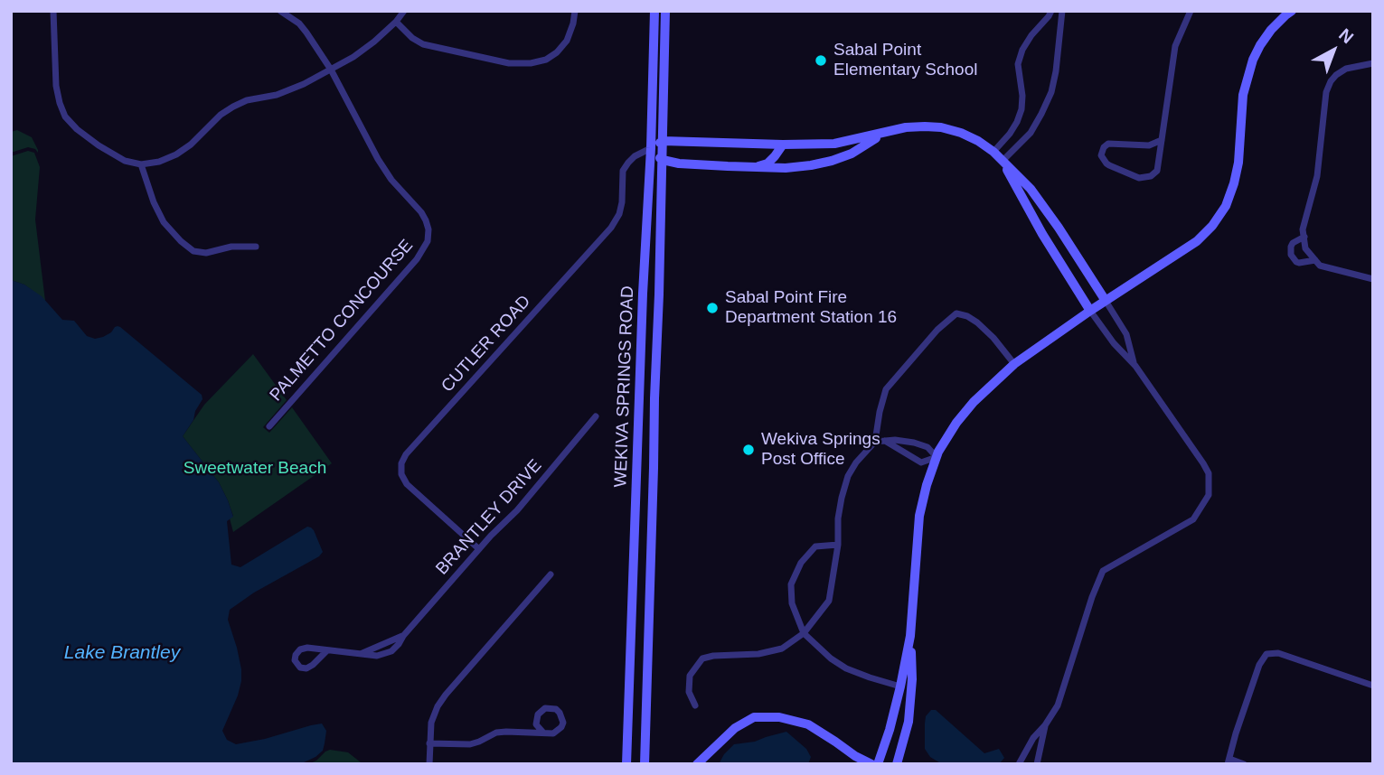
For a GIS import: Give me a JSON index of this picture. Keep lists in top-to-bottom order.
{
  "streets": {
    "street": [
      "PALMETTO CONCOURSE",
      "CUTLER ROAD",
      "WEKIVA SPRINGS ROAD",
      "BRANTLEY DRIVE"
    ]
  },
  "crossings": [
    ["CUTLER ROAD", "WEKIVA SPRINGS ROAD"],
    ["CUTLER ROAD", "BRANTLEY DRIVE"]
  ],
  "water": ["Lake Brantley"],
  "parks": ["Sweetwater Beach"],
  "places": ["Sabal Point Elementary School", "Sabal Point Fire Department Station 16", "Wekiva Springs Post Office"],
  "north": "top right"
}
